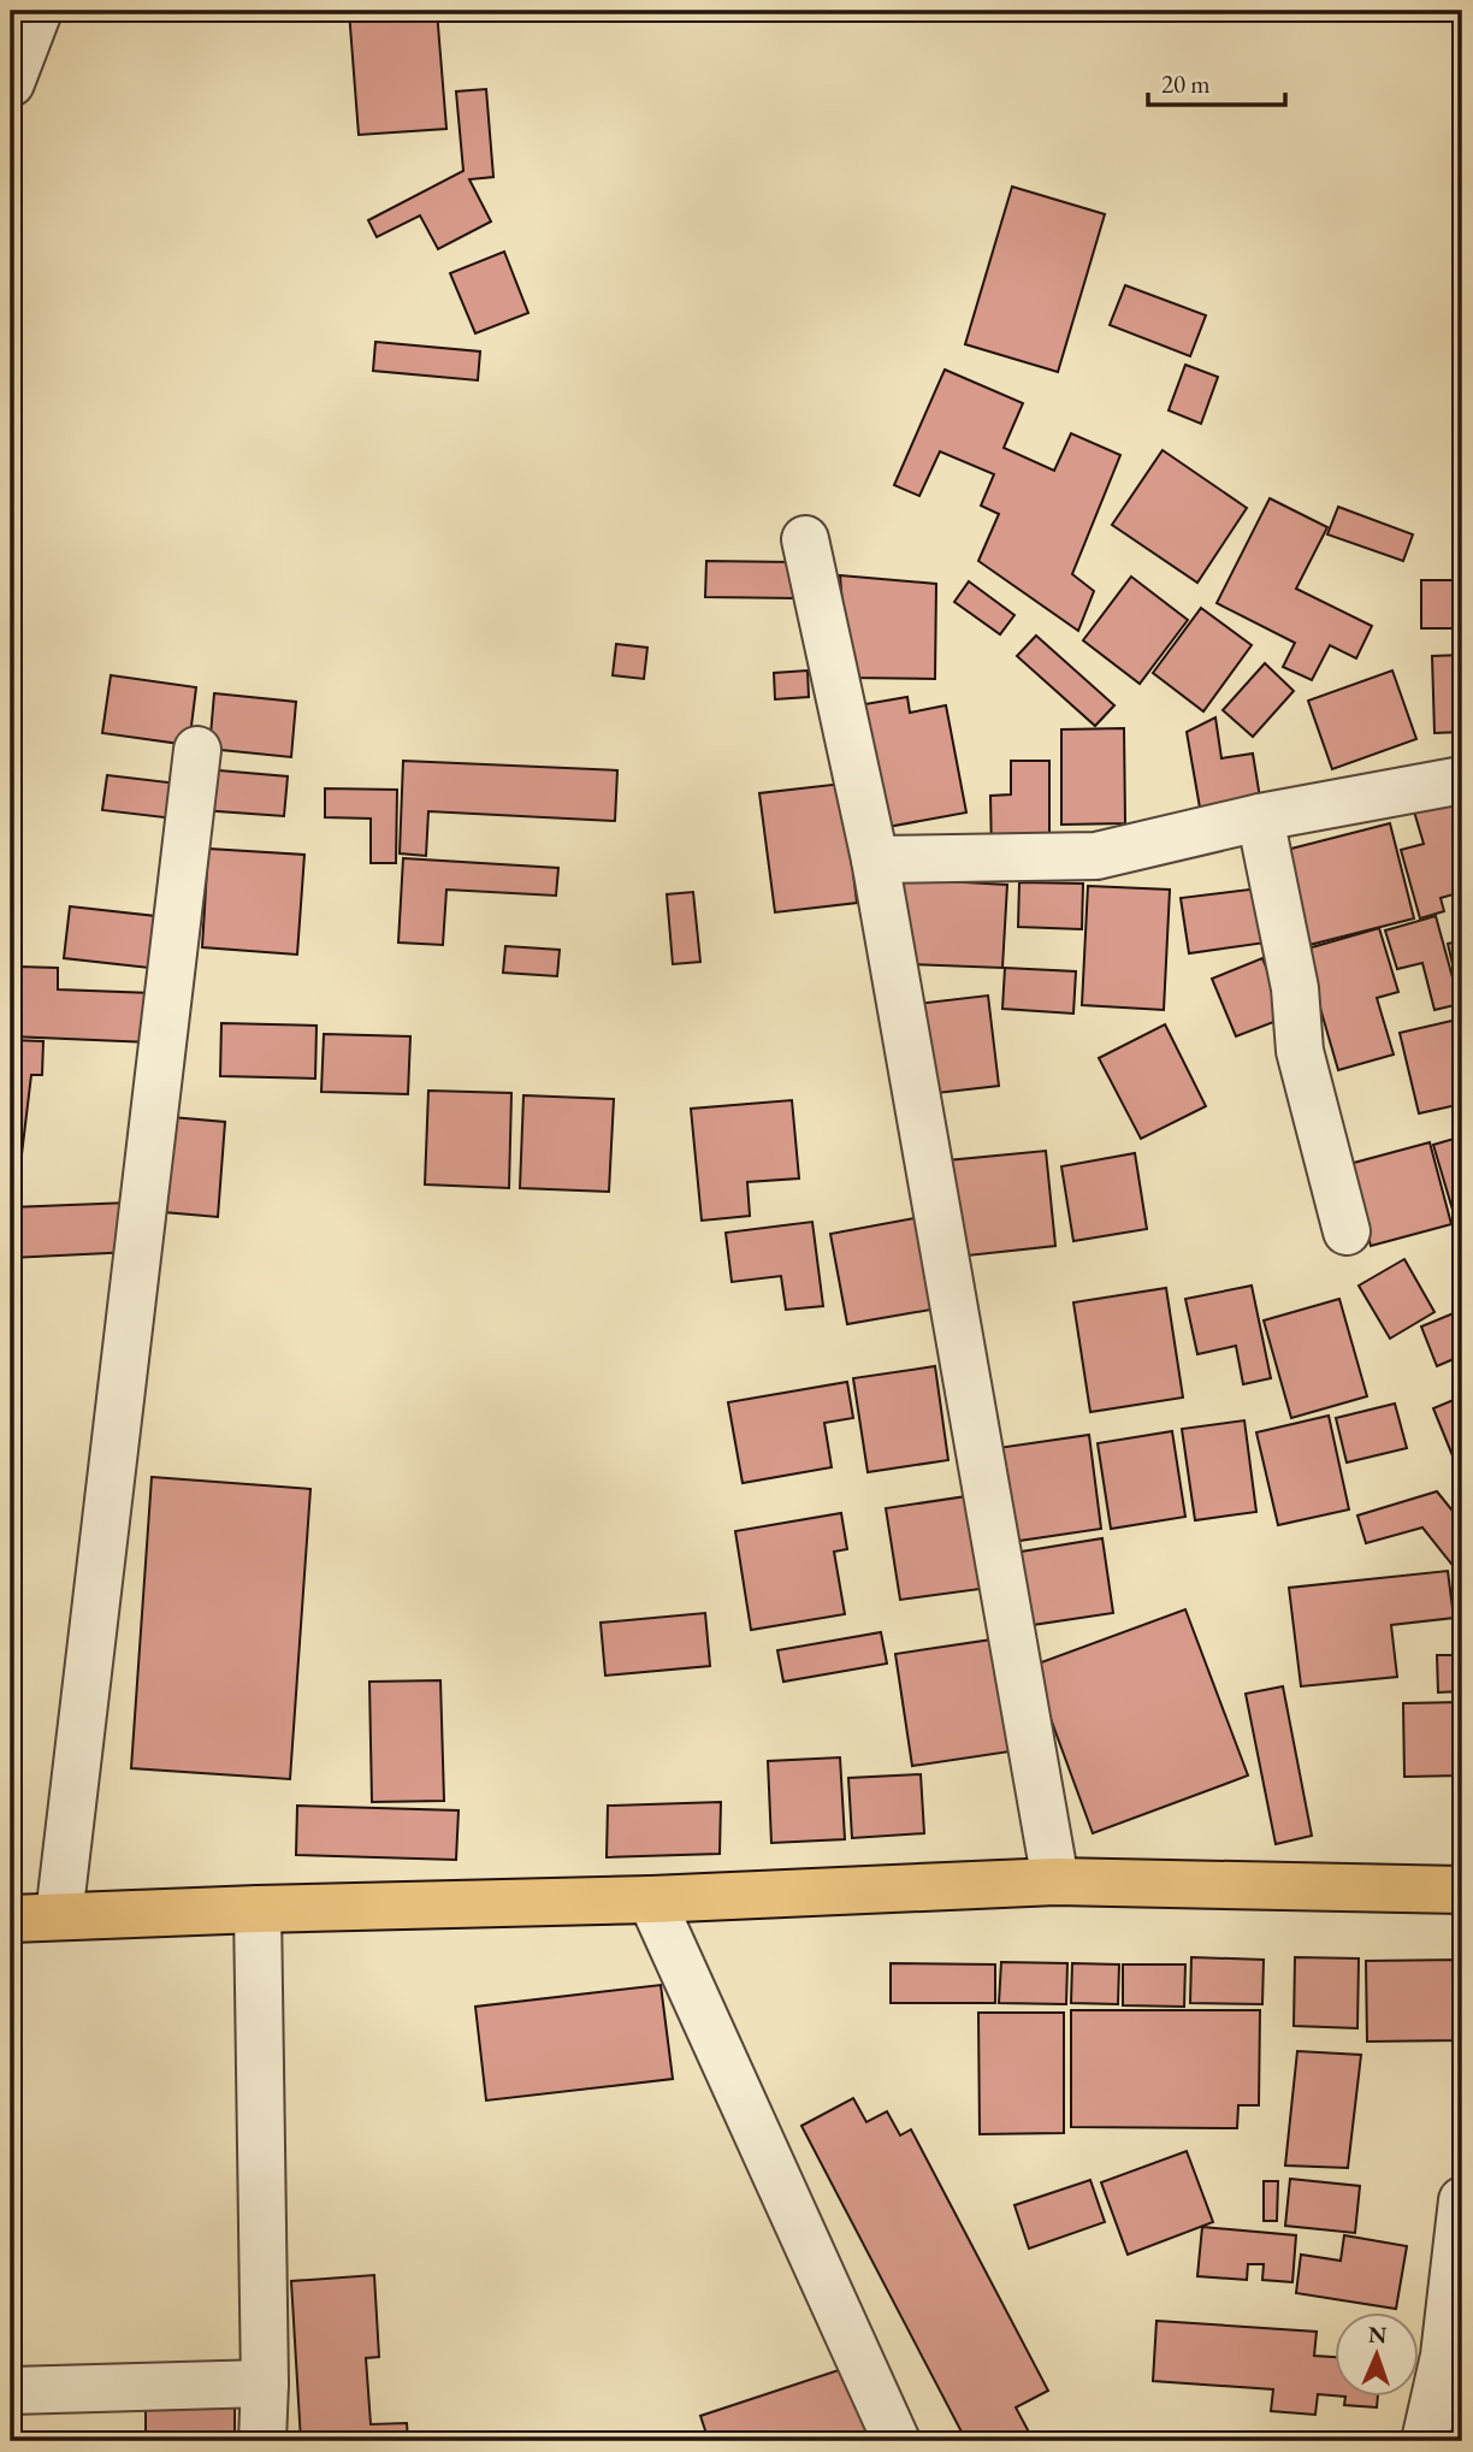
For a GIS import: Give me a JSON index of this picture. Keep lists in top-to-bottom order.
{
  "scale_bar": "20 m",
  "north": "top"
}
